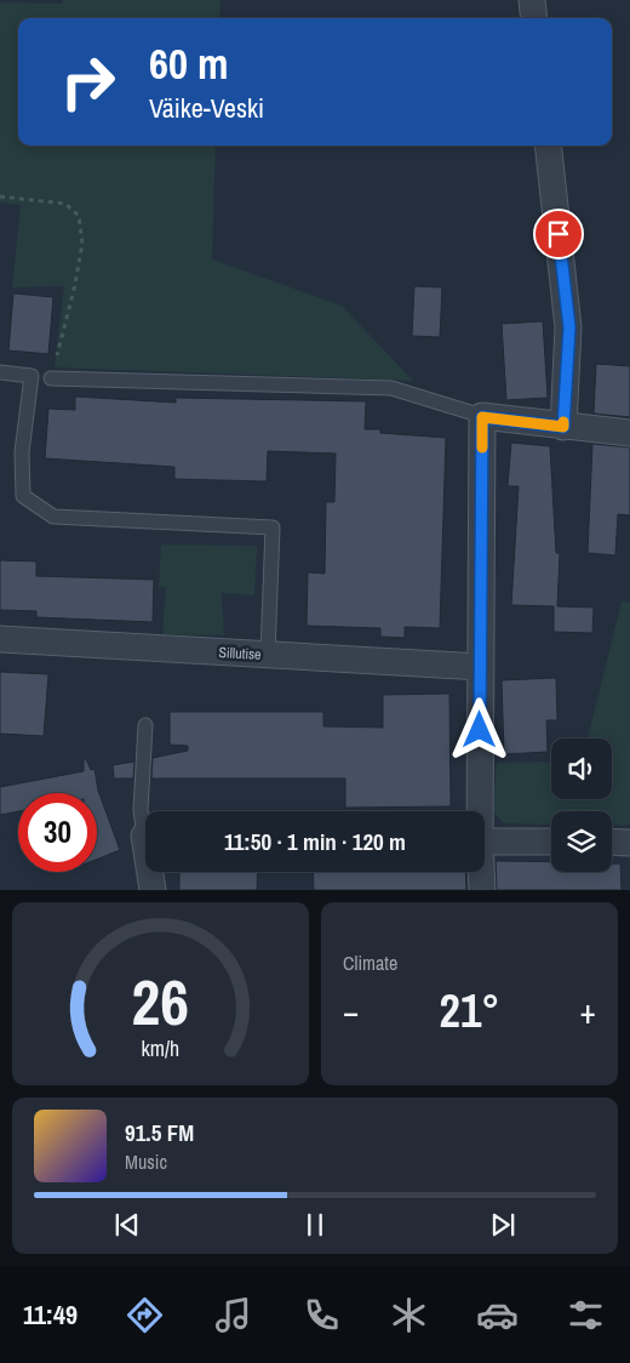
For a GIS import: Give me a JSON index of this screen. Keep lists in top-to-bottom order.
{
  "streets": {
    "street": ["Sillutise"]
  },
  "page": {
    "turn": ["60 m", "Väike-Veski"],
    "limit": "30",
    "trip": "11:50 · 1 min · 120 m",
    "tile": "Climate",
    "heat": ["−", "21°", "+"],
    "song": ["91.5 FM", "Music"],
    "tabs": "11:49",
    "gauge": ["26", "km/h"]
  }
}
